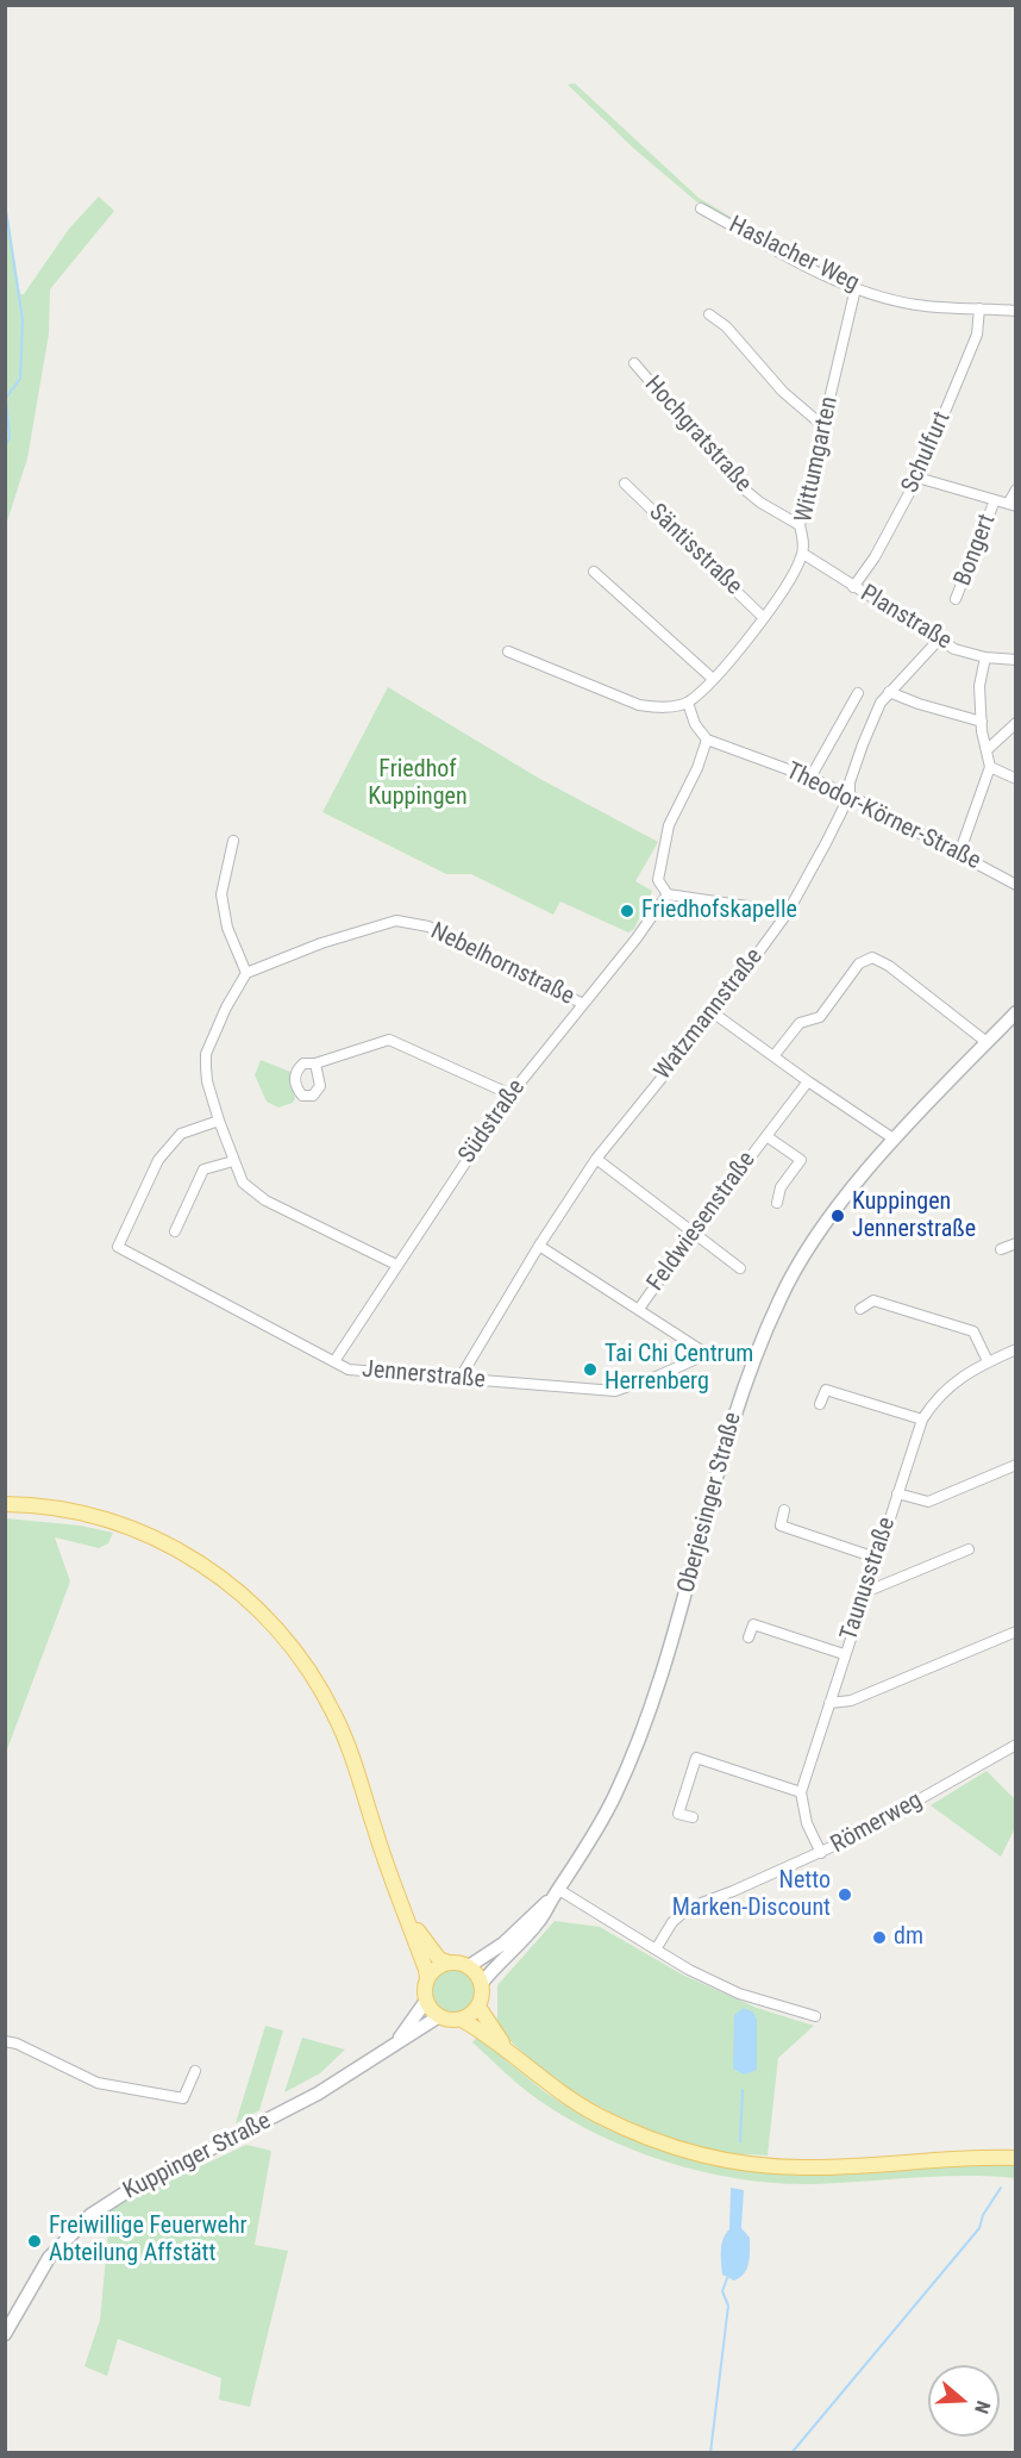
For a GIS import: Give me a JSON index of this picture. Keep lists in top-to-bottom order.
{
  "streets": {
    "main road": ["Oberjesinger Straße", "Kuppinger Straße"],
    "street": [
      "Haslacher Weg",
      "Hochgratstraße",
      "Schulfurt",
      "Wittumgarten",
      "Säntisstraße",
      "Bongert",
      "Planstraße",
      "Theodor-Körner-Straße",
      "Nebelhornstraße",
      "Watzmannstraße",
      "Südstraße",
      "Feldwiesenstraße",
      "Jennerstraße",
      "Taunusstraße",
      "Römerweg"
    ]
  },
  "crossings": [
    ["Haslacher Weg", "Schulfurt"],
    ["Haslacher Weg", "Wittumgarten"],
    ["Hochgratstraße", "Wittumgarten"],
    ["Schulfurt", "Planstraße"],
    ["Wittumgarten", "Säntisstraße"],
    ["Wittumgarten", "Planstraße"],
    ["Planstraße", "Watzmannstraße"],
    ["Theodor-Körner-Straße", "Watzmannstraße"],
    ["Nebelhornstraße", "Südstraße"],
    ["Watzmannstraße", "Jennerstraße"],
    ["Südstraße", "Jennerstraße"],
    ["Jennerstraße", "Oberjesinger Straße"],
    ["Taunusstraße", "Römerweg"]
  ],
  "parks": ["Friedhof Kuppingen"],
  "places": [
    "Friedhofskapelle",
    "Kuppingen Jennerstraße",
    "Tai Chi Centrum Herrenberg",
    "Netto Marken-Discount",
    "dm",
    "Freiwillige Feuerwehr Abteilung Affstätt"
  ],
  "north": "right"
}
